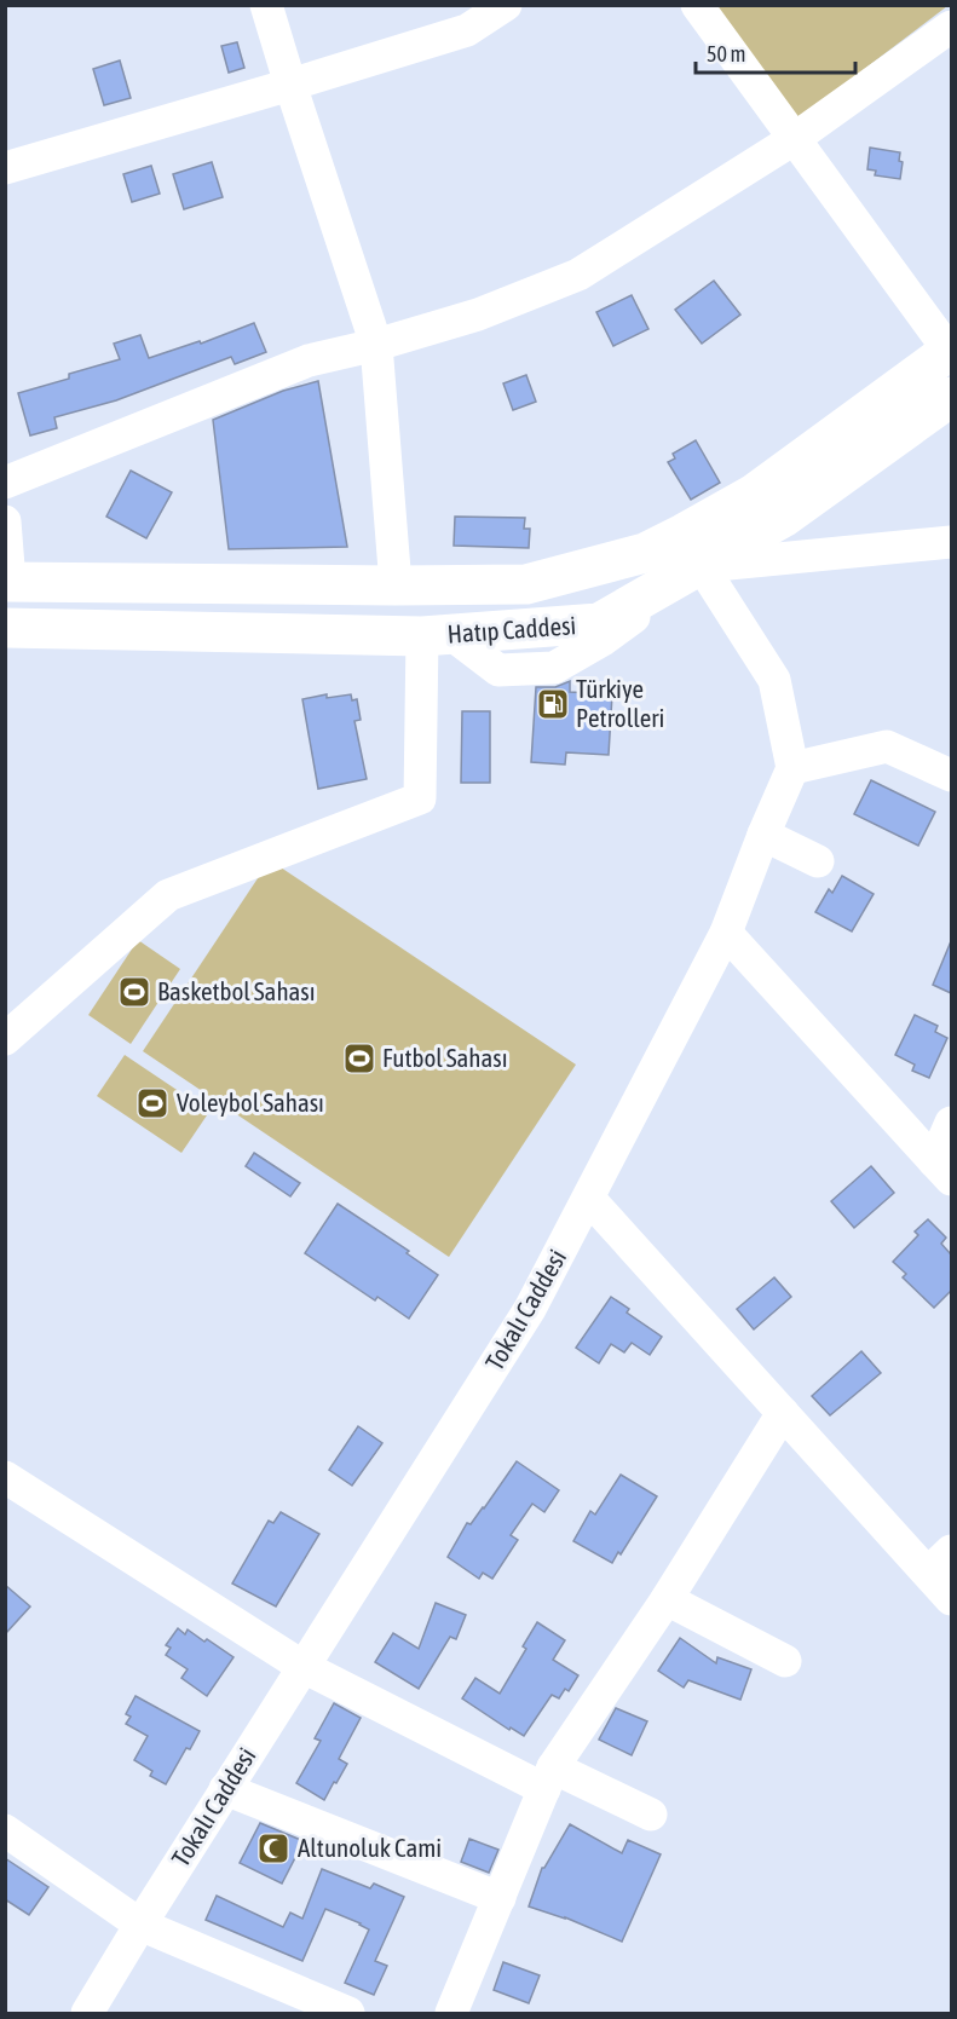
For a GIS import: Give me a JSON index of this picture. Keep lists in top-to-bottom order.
{
  "streets": {
    "main road": ["Hatıp Caddesi"],
    "street": ["Tokalı Caddesi"]
  },
  "places": {
    "fuel station": ["Türkiye Petrolleri"],
    "sports": ["Basketbol Sahası", "Futbol Sahası", "Voleybol Sahası"],
    "mosque": ["Altunoluk Cami"]
  },
  "scale_bar": "50 m"
}
